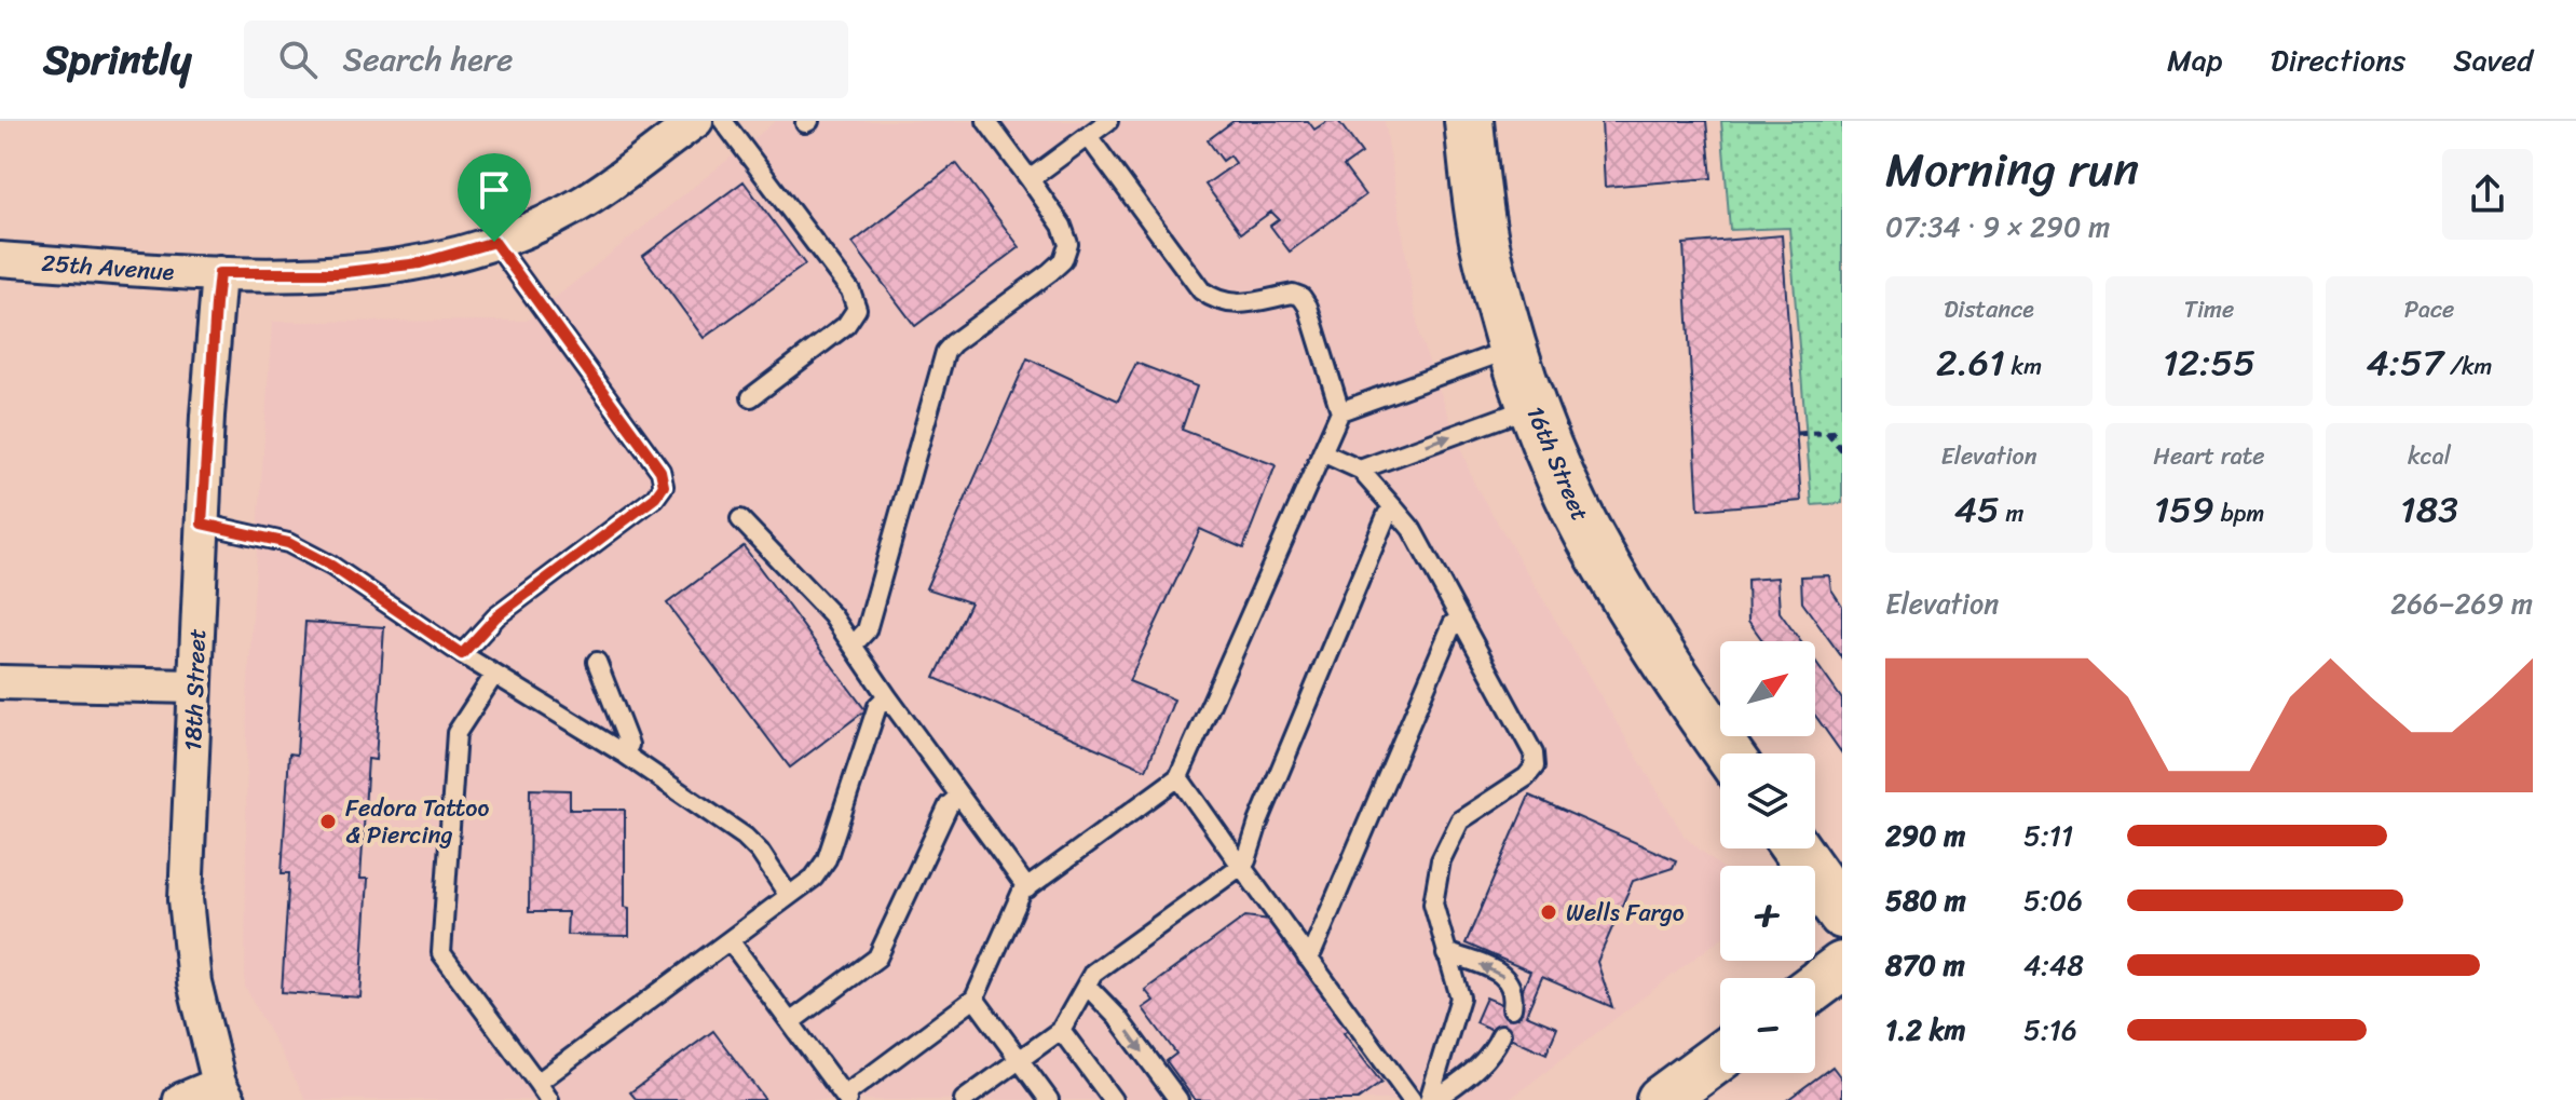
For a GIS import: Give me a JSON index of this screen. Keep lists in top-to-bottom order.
{
  "streets": {
    "main road": ["16th Street"],
    "street": ["25th Avenue", "18th Street"]
  },
  "crossings": [
    ["25th Avenue", "18th Street"]
  ],
  "places": ["Fedora Tattoo & Piercing", "Wells Fargo"],
  "north": "top right",
  "page": {
    "header": "Sprintly",
    "search": "Search here",
    "nav": ["Map", "Directions", "Saved"],
    "heading": ["Morning run", "07:34 · 9 × 290 m"],
    "stats": [
      ["Distance", "2.61 km"],
      ["Time", "12:55"],
      ["Pace", "4:57 /km"],
      ["Elevation", "45 m"],
      ["Heart rate", "159 bpm"],
      ["kcal", "183"]
    ],
    "chart": ["Elevation", "266–269 m"],
    "map_buttons": ["+", "−"],
    "list": [
      {
        "name": "290 m",
        "note": "5:11"
      },
      {
        "name": "580 m",
        "note": "5:06"
      },
      {
        "name": "870 m",
        "note": "4:48"
      },
      {
        "name": "1.2 km",
        "note": "5:16"
      }
    ]
  }
}
